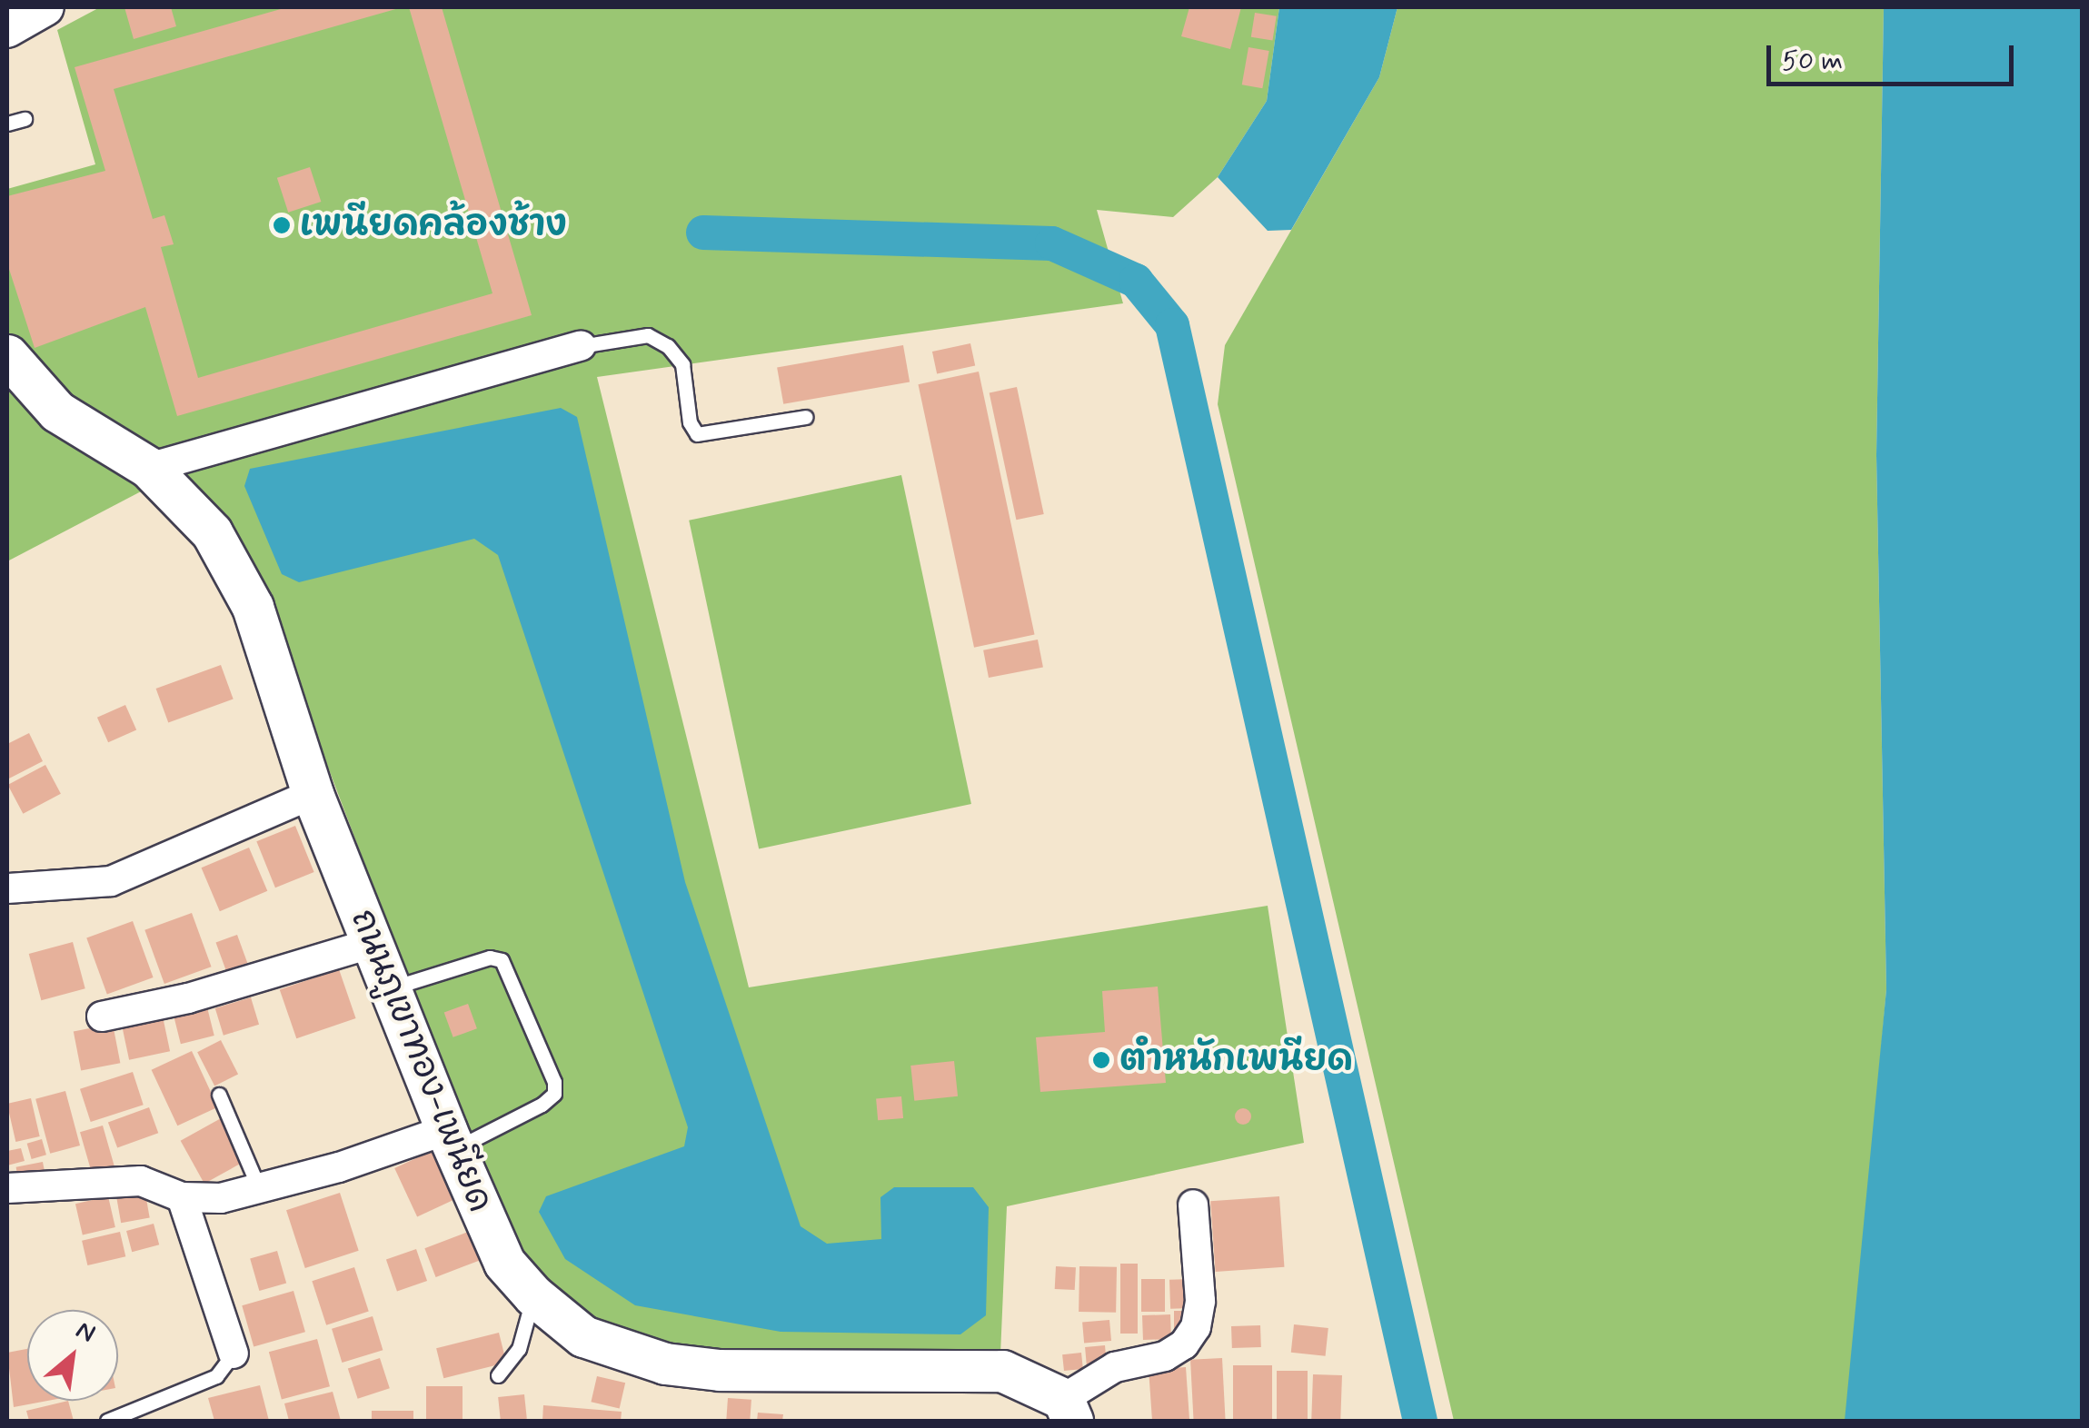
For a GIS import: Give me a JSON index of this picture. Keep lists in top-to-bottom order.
{
  "streets": {
    "main road": ["ถนนภูเขาทอง-เพนียด"]
  },
  "places": ["เพนียดคล้องช้าง", "ตำหนักเพนียด"],
  "scale_bar": "50 m",
  "north": "top right"
}
